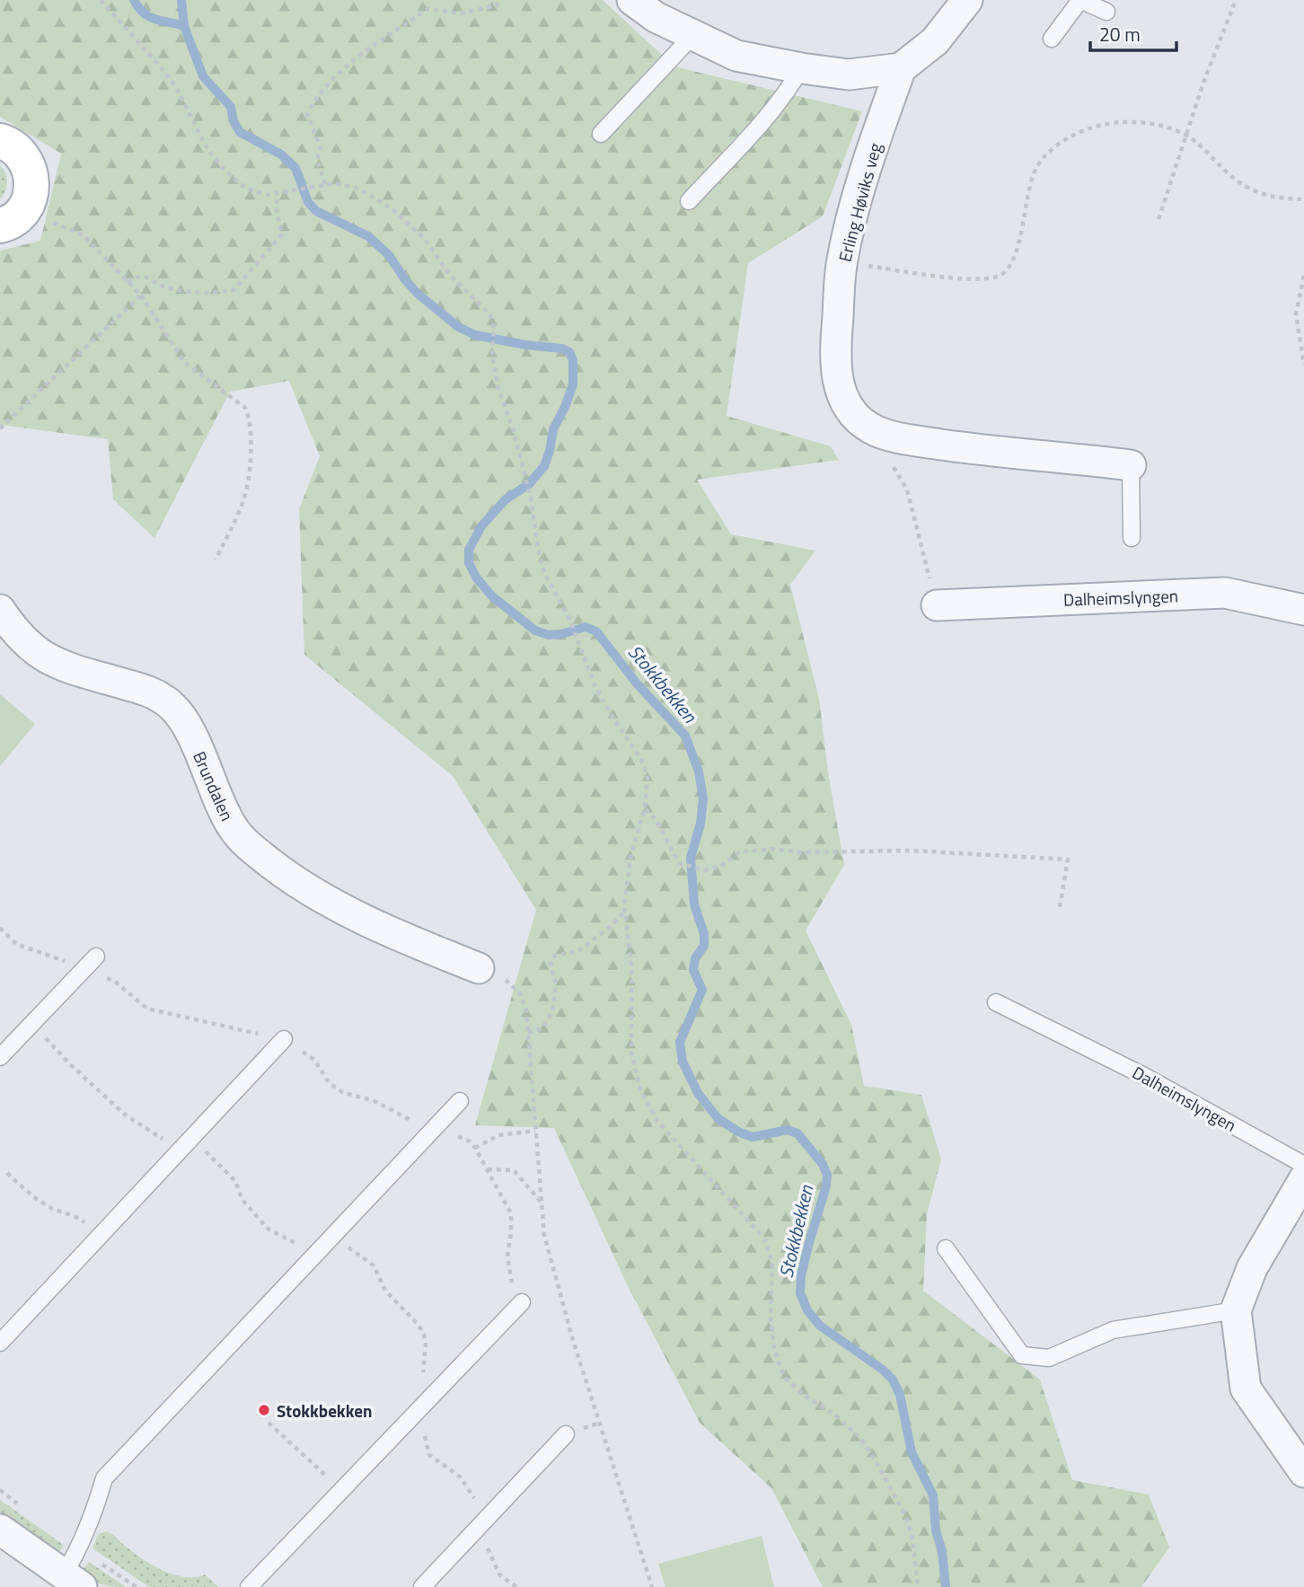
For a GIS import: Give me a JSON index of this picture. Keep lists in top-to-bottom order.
{
  "streets": {
    "street": ["Erling Høviks veg", "Dalheimslyngen", "Brundalen"]
  },
  "water": ["Stokkbekken"],
  "places": ["Stokkbekken"],
  "scale_bar": "20 m"
}
